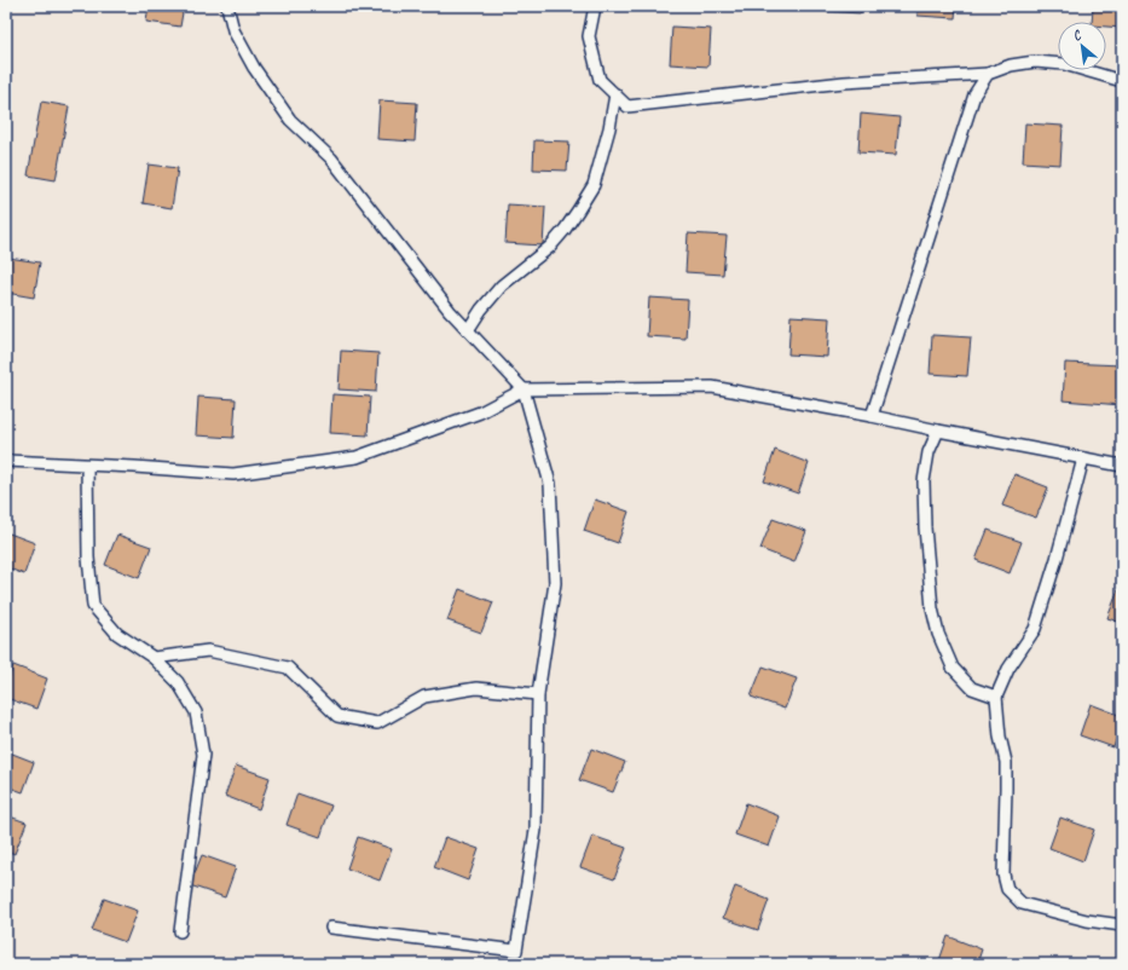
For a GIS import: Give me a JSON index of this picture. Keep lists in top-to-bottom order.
{
  "north": "top left"
}
